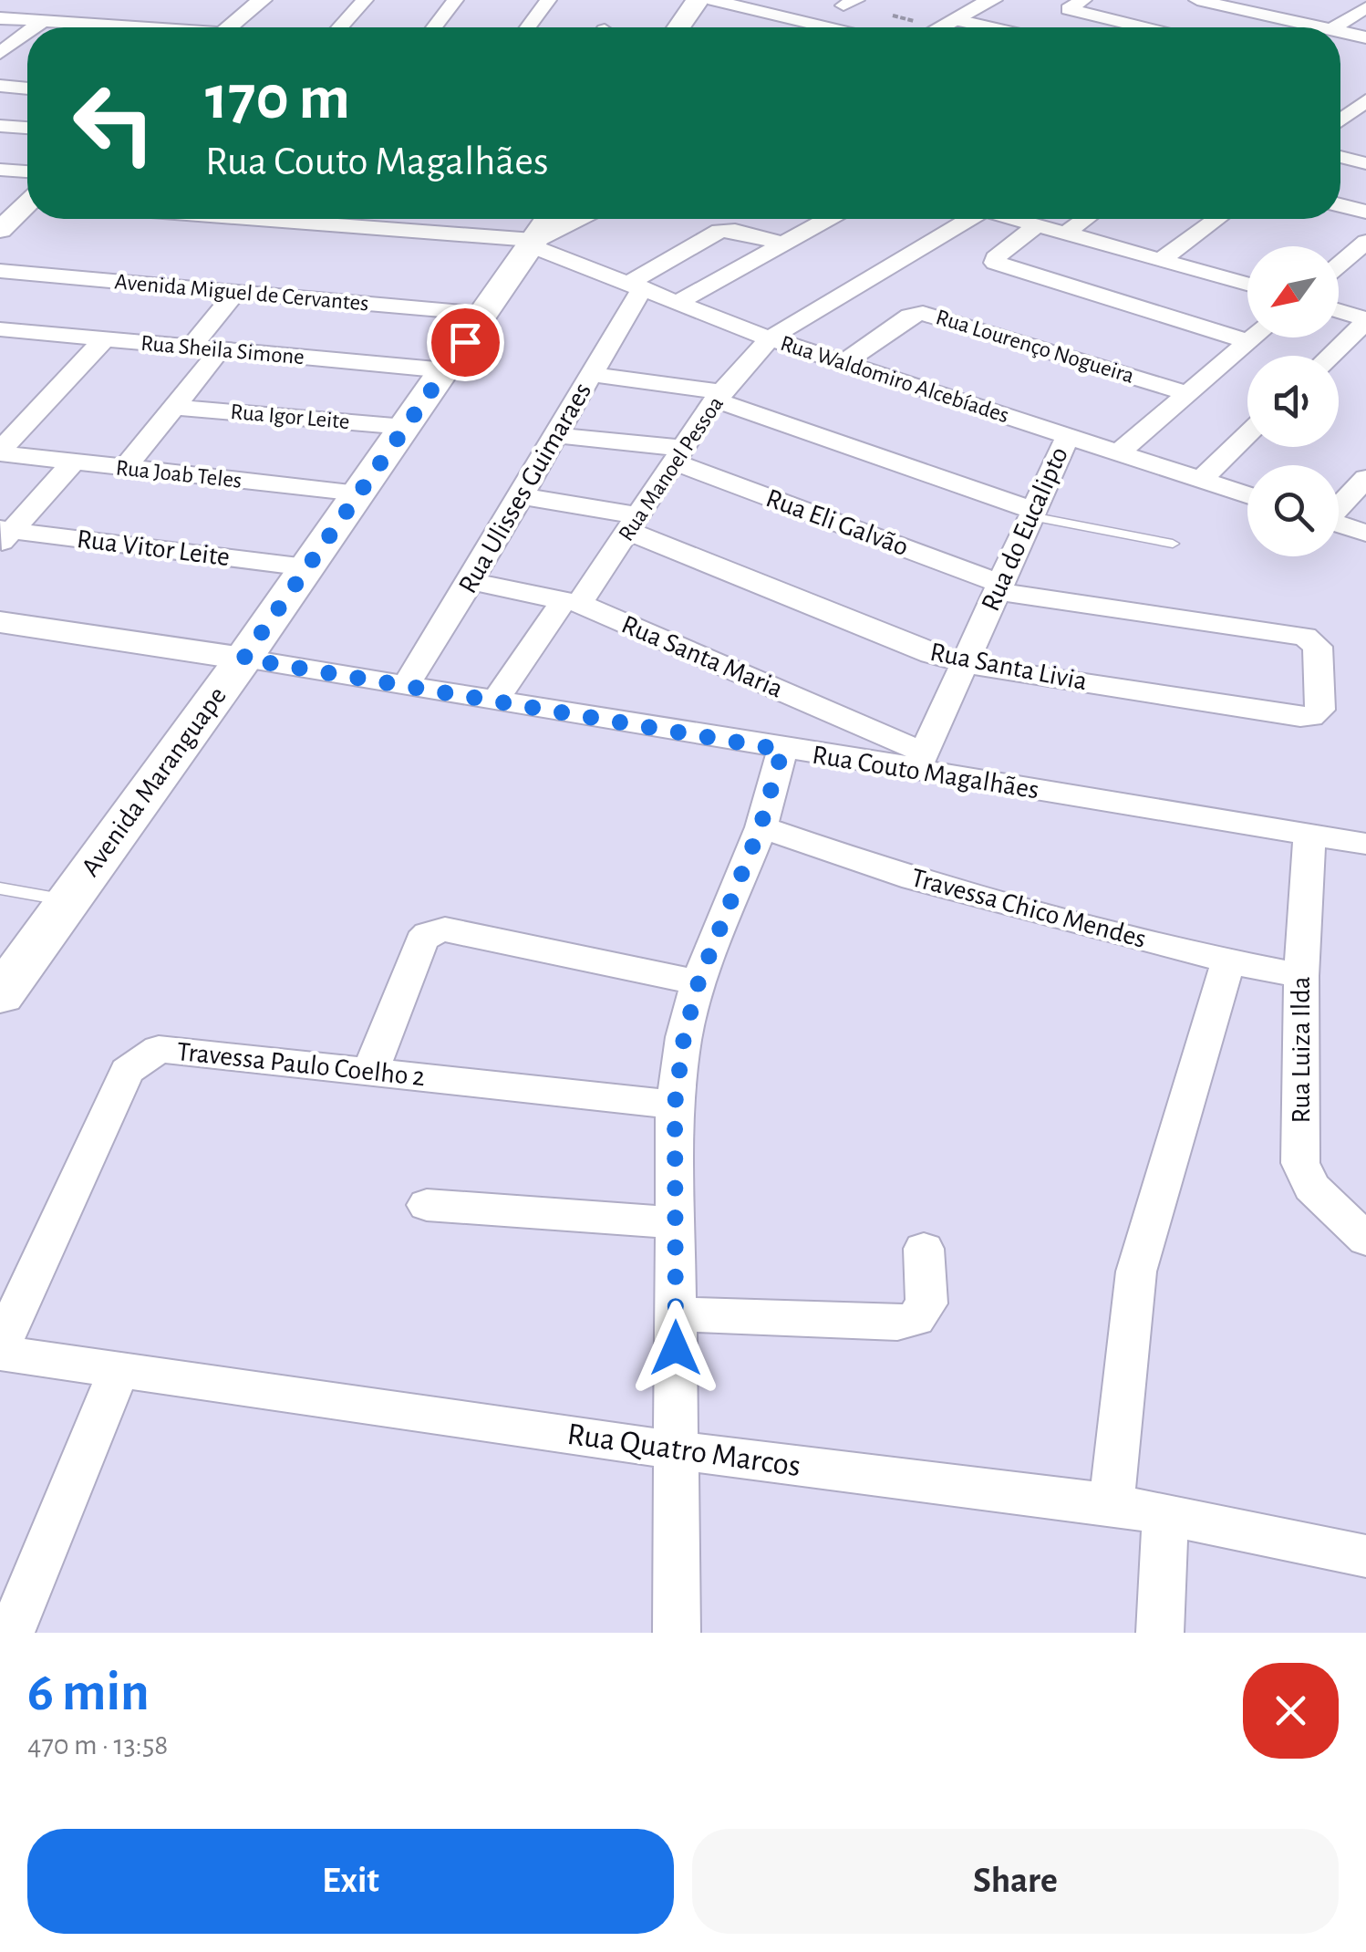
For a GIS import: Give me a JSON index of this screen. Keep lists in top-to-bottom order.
{
  "streets": {
    "main road": ["Avenida Maranguape"],
    "street": [
      "Avenida Miguel de Cervantes",
      "Rua Lourenço Nogueira",
      "Rua Sheila Simone",
      "Rua Waldomiro Alcebíades",
      "Rua Igor Leite",
      "Rua Manoel Pessoa",
      "Rua Joab Teles",
      "Rua Ulisses Guimaraes",
      "Rua Eli Galvão",
      "Rua do Eucalipto",
      "Rua Vitor Leite",
      "Rua Santa Maria",
      "Rua Santa Livia",
      "Rua Couto Magalhães",
      "Travessa Chico Mendes",
      "Rua Luiza Ilda",
      "Travessa Paulo Coelho 2",
      "Rua Quatro Marcos"
    ]
  },
  "crossings": [
    ["Avenida Miguel de Cervantes", "Avenida Maranguape"],
    ["Rua Lourenço Nogueira", "Rua Waldomiro Alcebíades"],
    ["Rua Sheila Simone", "Avenida Maranguape"],
    ["Rua Waldomiro Alcebíades", "Rua Manoel Pessoa"],
    ["Rua Waldomiro Alcebíades", "Rua Ulisses Guimaraes"],
    ["Rua Waldomiro Alcebíades", "Rua do Eucalipto"],
    ["Rua Waldomiro Alcebíades", "Avenida Maranguape"],
    ["Rua Igor Leite", "Avenida Maranguape"],
    ["Rua Manoel Pessoa", "Rua Eli Galvão"],
    ["Rua Manoel Pessoa", "Rua Santa Maria"],
    ["Rua Manoel Pessoa", "Rua Santa Livia"],
    ["Rua Manoel Pessoa", "Rua Couto Magalhães"],
    ["Rua Joab Teles", "Avenida Maranguape"],
    ["Rua Ulisses Guimaraes", "Rua Eli Galvão"],
    ["Rua Ulisses Guimaraes", "Rua Santa Maria"],
    ["Rua Ulisses Guimaraes", "Rua Santa Livia"],
    ["Rua Ulisses Guimaraes", "Rua Couto Magalhães"],
    ["Rua Eli Galvão", "Rua do Eucalipto"],
    ["Rua Eli Galvão", "Rua Santa Livia"],
    ["Rua do Eucalipto", "Rua Santa Maria"],
    ["Rua do Eucalipto", "Rua Santa Livia"],
    ["Rua do Eucalipto", "Rua Couto Magalhães"],
    ["Rua Vitor Leite", "Avenida Maranguape"],
    ["Rua Santa Maria", "Rua Couto Magalhães"],
    ["Rua Couto Magalhães", "Avenida Maranguape"],
    ["Rua Couto Magalhães", "Rua Luiza Ilda"],
    ["Travessa Chico Mendes", "Rua Luiza Ilda"],
    ["Travessa Paulo Coelho 2", "Rua Quatro Marcos"]
  ],
  "north": "bottom left",
  "page": {
    "turn": ["170 m", "Rua Couto Magalhães"],
    "heading": ["6 min", "470 m · 13:58"],
    "buttons": ["Exit", "Share"]
  }
}
